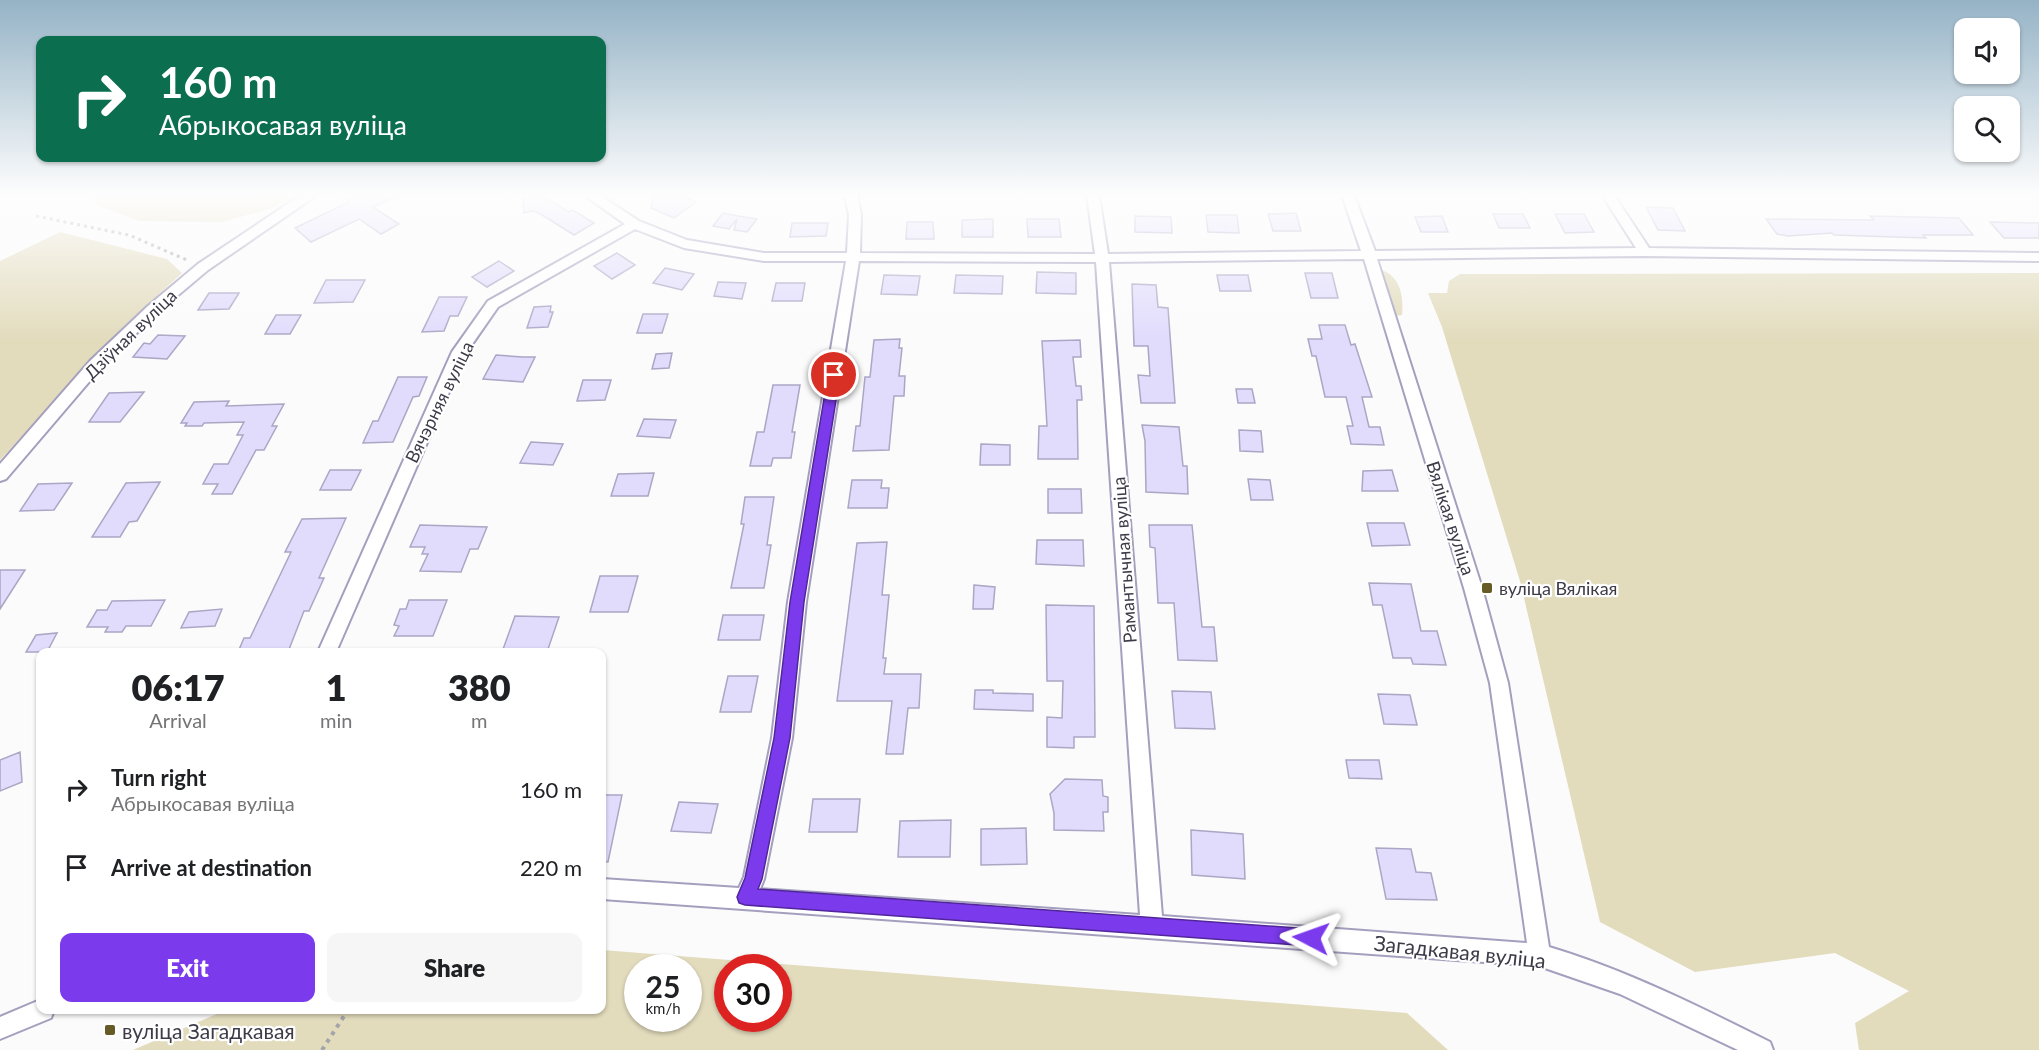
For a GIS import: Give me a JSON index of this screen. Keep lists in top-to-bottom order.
{
  "streets": {
    "street": [
      "Дзіўная вуліца",
      "Вячэрняя вуліца",
      "Вялікая вуліца",
      "Рамантычная вуліца",
      "Загадкавая вуліца"
    ]
  },
  "crossings": [
    ["Вялікая вуліца", "Загадкавая вуліца"],
    ["Рамантычная вуліца", "Загадкавая вуліца"]
  ],
  "places": {
    "transit": ["вуліца Вялікая", "вуліца Загадкавая"]
  },
  "page": {
    "turn": ["160 m", "Абрыкосавая вуліца"],
    "eta": [
      "06:17",
      "Arrival",
      "1",
      "min",
      "380",
      "m"
    ],
    "list": [
      {
        "name": "Turn right",
        "note": "Абрыкосавая вуліца",
        "value": "160 m"
      },
      {
        "name": "Arrive at destination",
        "value": "220 m"
      }
    ],
    "buttons": ["Exit", "Share"],
    "speed": "25 km/h",
    "limit": "30"
  }
}
